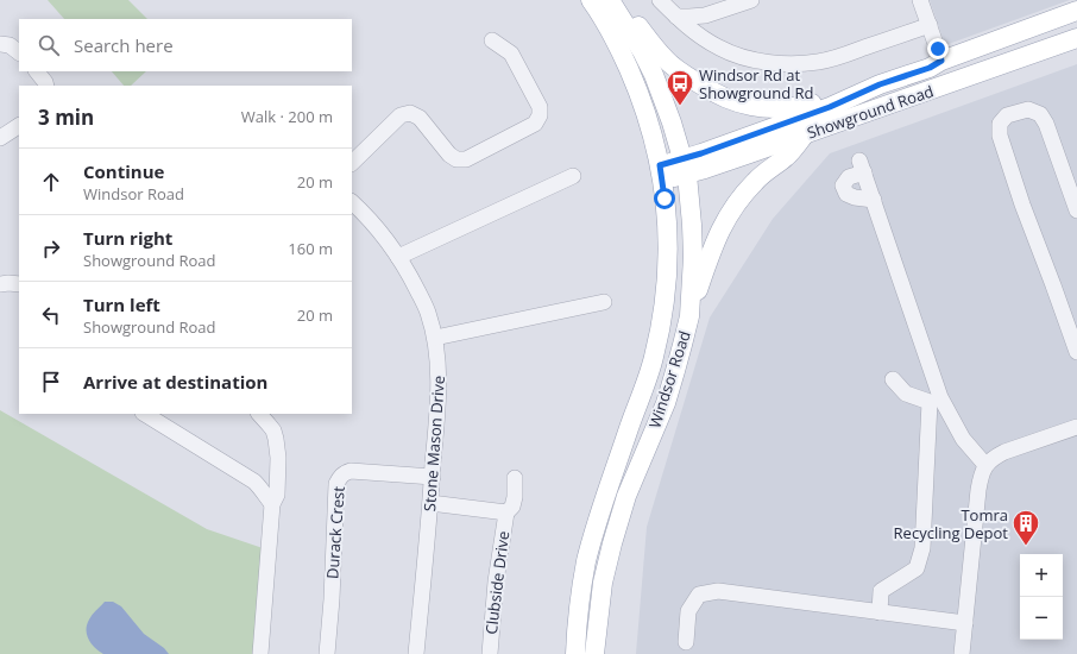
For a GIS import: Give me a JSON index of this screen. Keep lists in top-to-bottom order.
{
  "streets": {
    "main road": ["Showground Road", "Windsor Road"],
    "street": ["Stone Mason Drive", "Durack Crest", "Clubside Drive"]
  },
  "crossings": [
    ["Showground Road", "Windsor Road"],
    ["Stone Mason Drive", "Durack Crest"],
    ["Stone Mason Drive", "Clubside Drive"]
  ],
  "places": {
    "bus stop": ["Windsor Rd at Showground Rd"],
    "building": ["Tomra Recycling Depot"]
  },
  "page": {
    "search": "Search here",
    "heading": ["3 min", "Walk · 200 m"],
    "list": [
      ["Continue", "Windsor Road", "20 m"],
      ["Turn right", "Showground Road", "160 m"],
      ["Turn left", "Showground Road", "20 m"],
      "Arrive at destination"
    ],
    "map_buttons": ["+", "−"]
  }
}
